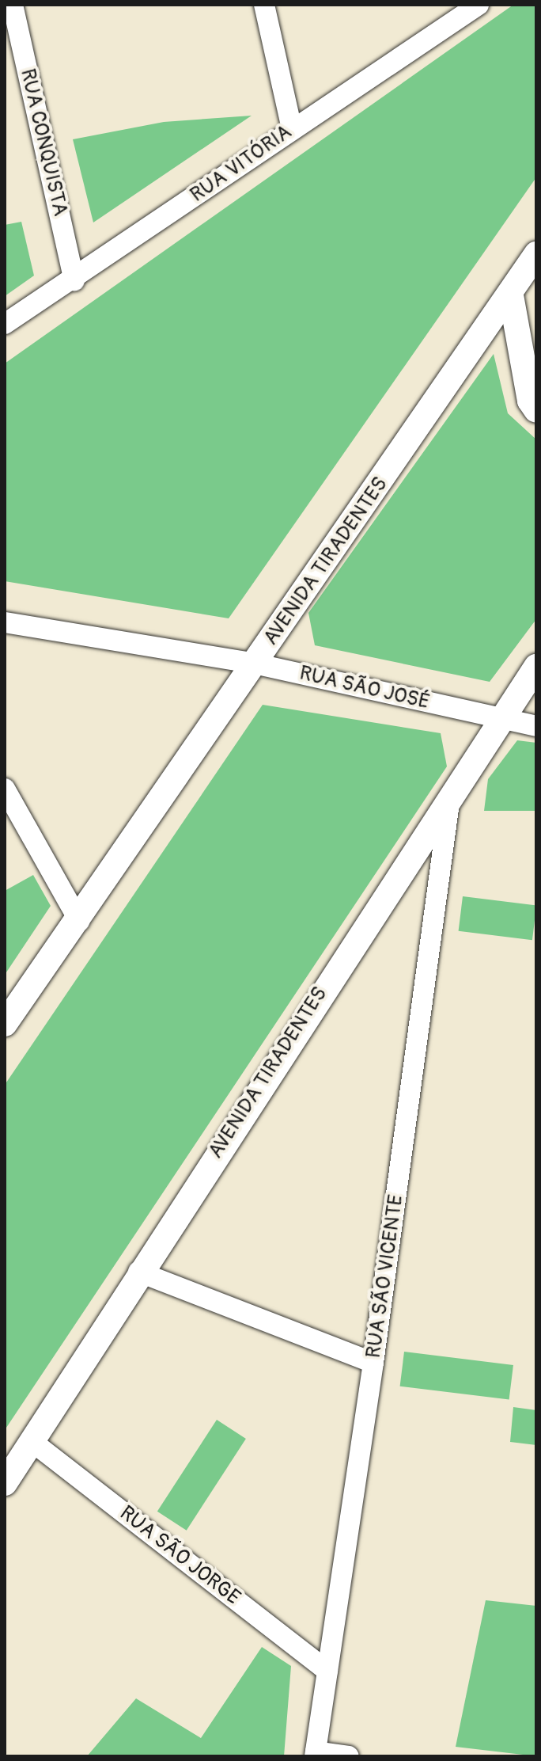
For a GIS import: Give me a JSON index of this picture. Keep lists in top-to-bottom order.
{
  "streets": {
    "street": [
      "RUA CONQUISTA",
      "RUA VITÓRIA",
      "AVENIDA TIRADENTES",
      "RUA SÃO JOSÉ",
      "RUA SÃO VICENTE",
      "RUA SÃO JORGE"
    ]
  },
  "crossings": [
    ["RUA CONQUISTA", "RUA VITÓRIA"],
    ["AVENIDA TIRADENTES", "RUA SÃO JOSÉ"],
    ["AVENIDA TIRADENTES", "RUA SÃO VICENTE"],
    ["AVENIDA TIRADENTES", "RUA SÃO JORGE"],
    ["RUA SÃO VICENTE", "RUA SÃO JORGE"]
  ]
}
